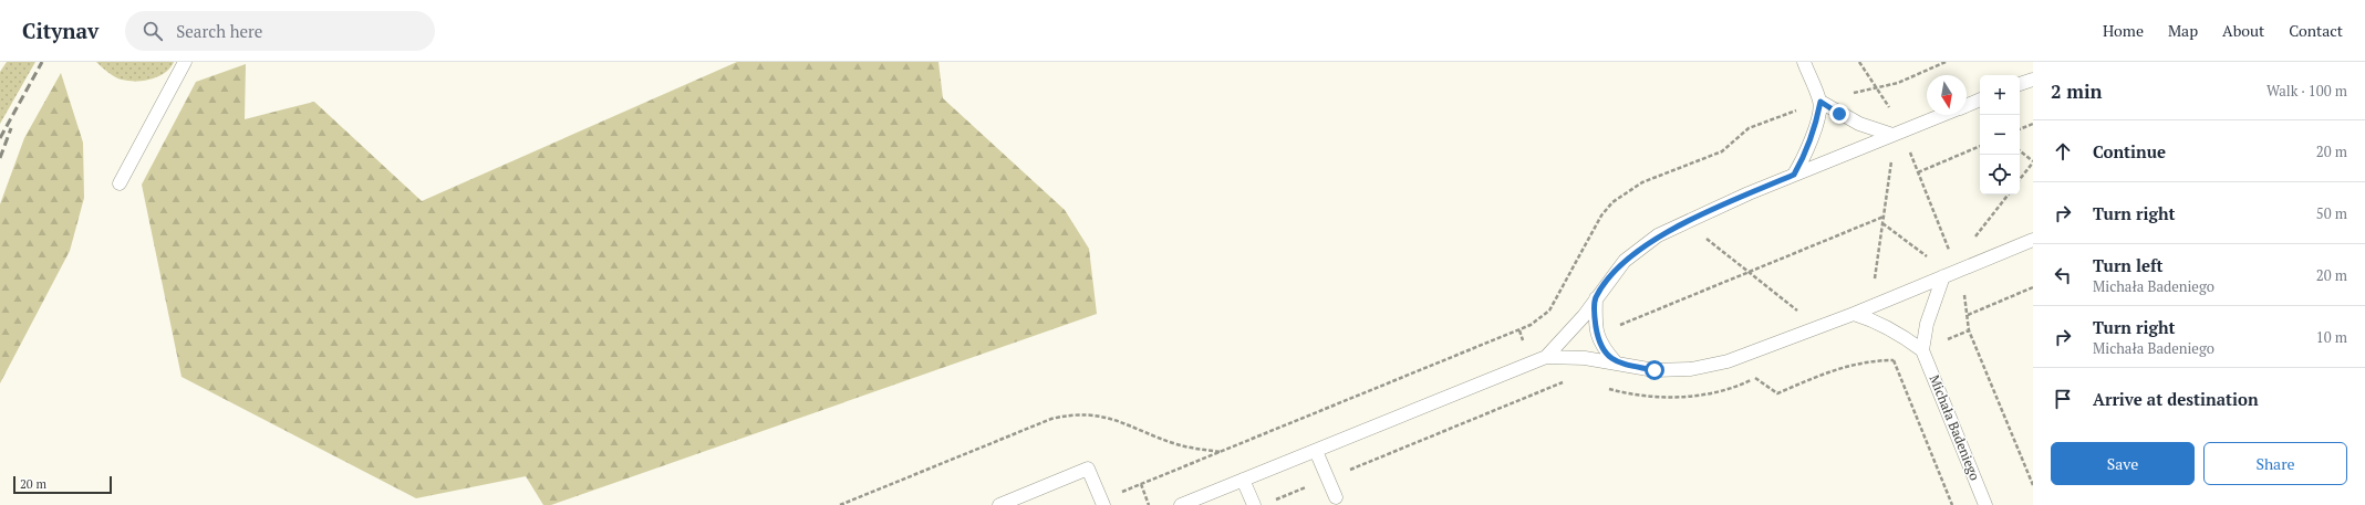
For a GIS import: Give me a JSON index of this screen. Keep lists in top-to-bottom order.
{
  "streets": {
    "lane": ["Michała Badeniego"]
  },
  "scale_bar": "20 m",
  "north": "bottom",
  "page": {
    "header": "Citynav",
    "search": "Search here",
    "nav": [
      "Home",
      "Map",
      "About",
      "Contact"
    ],
    "heading": ["2 min", "Walk · 100 m"],
    "map_buttons": ["+", "−"],
    "list": [
      ["Continue", "20 m"],
      ["Turn right", "50 m"],
      ["Turn left", "Michała Badeniego", "20 m"],
      ["Turn right", "Michała Badeniego", "10 m"],
      "Arrive at destination"
    ],
    "buttons": ["Save", "Share"],
    "scale": "20 m"
  }
}
